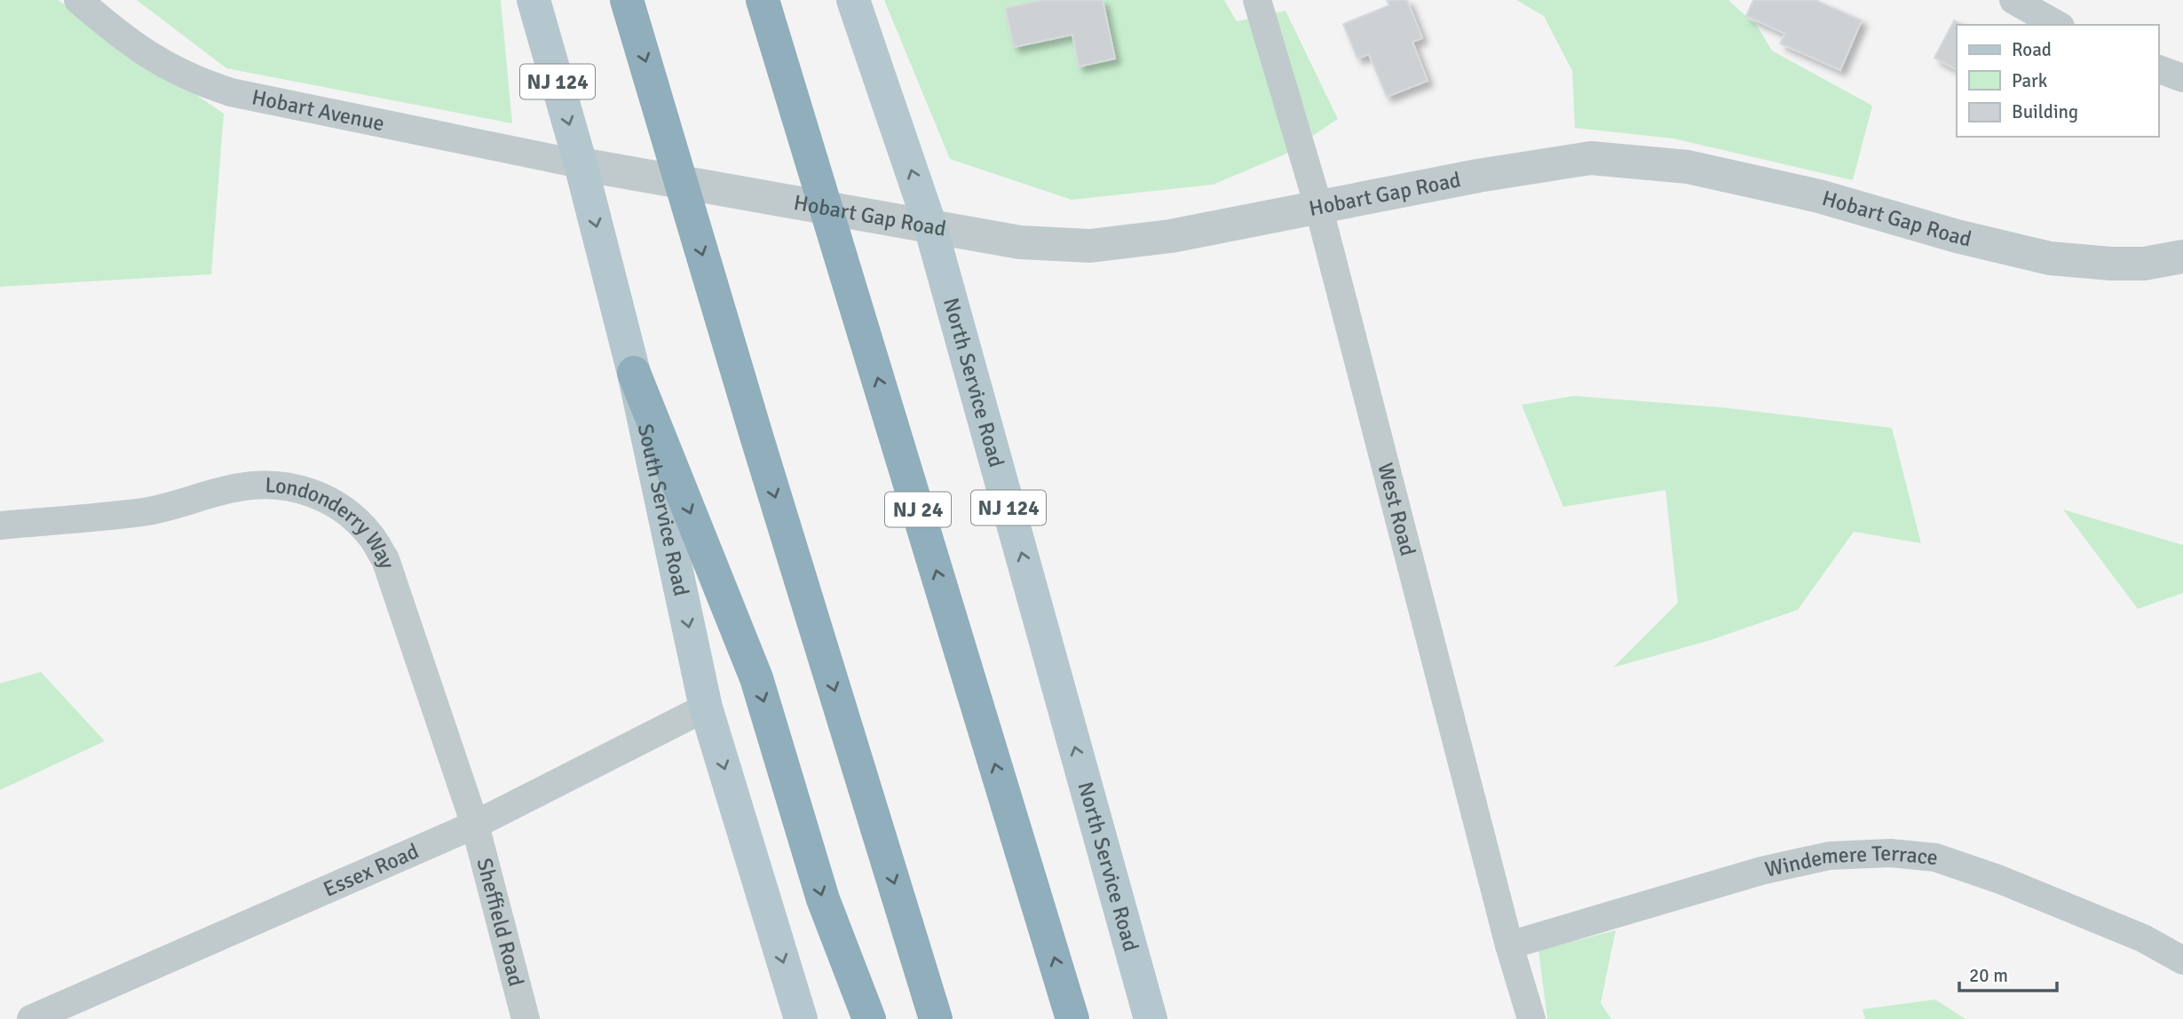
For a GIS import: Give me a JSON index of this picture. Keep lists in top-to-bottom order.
{
  "streets": {
    "highway": ["NJ 24"],
    "main road": ["NJ 124", "North Service Road", "South Service Road"],
    "street": [
      "Hobart Avenue",
      "Hobart Gap Road",
      "West Road",
      "Londonderry Way",
      "Windemere Terrace",
      "Essex Road",
      "Sheffield Road"
    ]
  },
  "crossings": [
    ["Hobart Avenue", "Hobart Gap Road"],
    ["Hobart Avenue", "South Service Road"],
    ["Hobart Gap Road", "North Service Road"],
    ["Hobart Gap Road", "West Road"],
    ["Hobart Gap Road", "South Service Road"],
    ["West Road", "Windemere Terrace"],
    ["South Service Road", "Essex Road"],
    ["Londonderry Way", "Essex Road"],
    ["Londonderry Way", "Sheffield Road"],
    ["Essex Road", "Sheffield Road"]
  ],
  "one_way": ["North Service Road", "South Service Road"],
  "legend": ["Road", "Park", "Building"],
  "scale_bar": "20 m"
}
